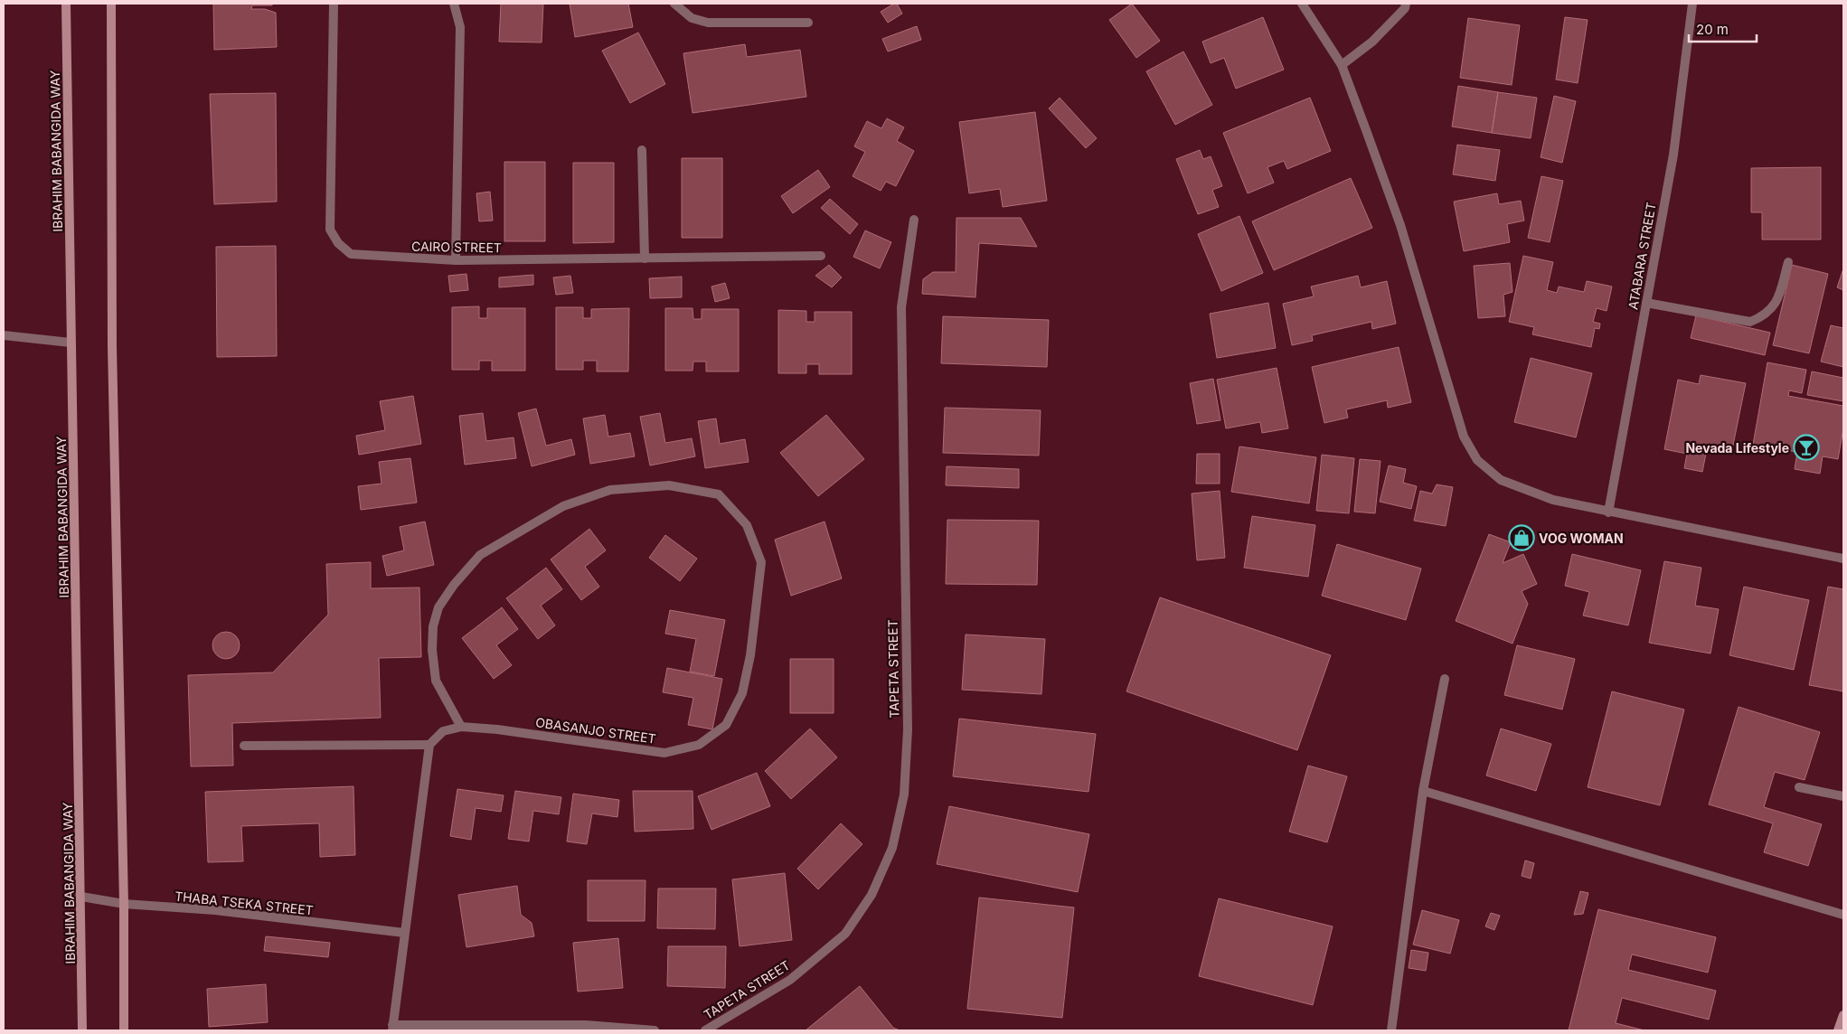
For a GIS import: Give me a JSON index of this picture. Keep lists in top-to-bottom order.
{
  "streets": {
    "main road": ["IBRAHIM BABANGIDA WAY"],
    "street": [
      "CAIRO STREET",
      "ATABARA STREET",
      "TAPETA STREET",
      "OBASANJO STREET",
      "THABA TSEKA STREET"
    ]
  },
  "crossings": [
    ["IBRAHIM BABANGIDA WAY", "THABA TSEKA STREET"]
  ],
  "places": {
    "bar": ["Nevada Lifestyle"],
    "shop": ["VOG WOMAN"]
  },
  "scale_bar": "20 m"
}
